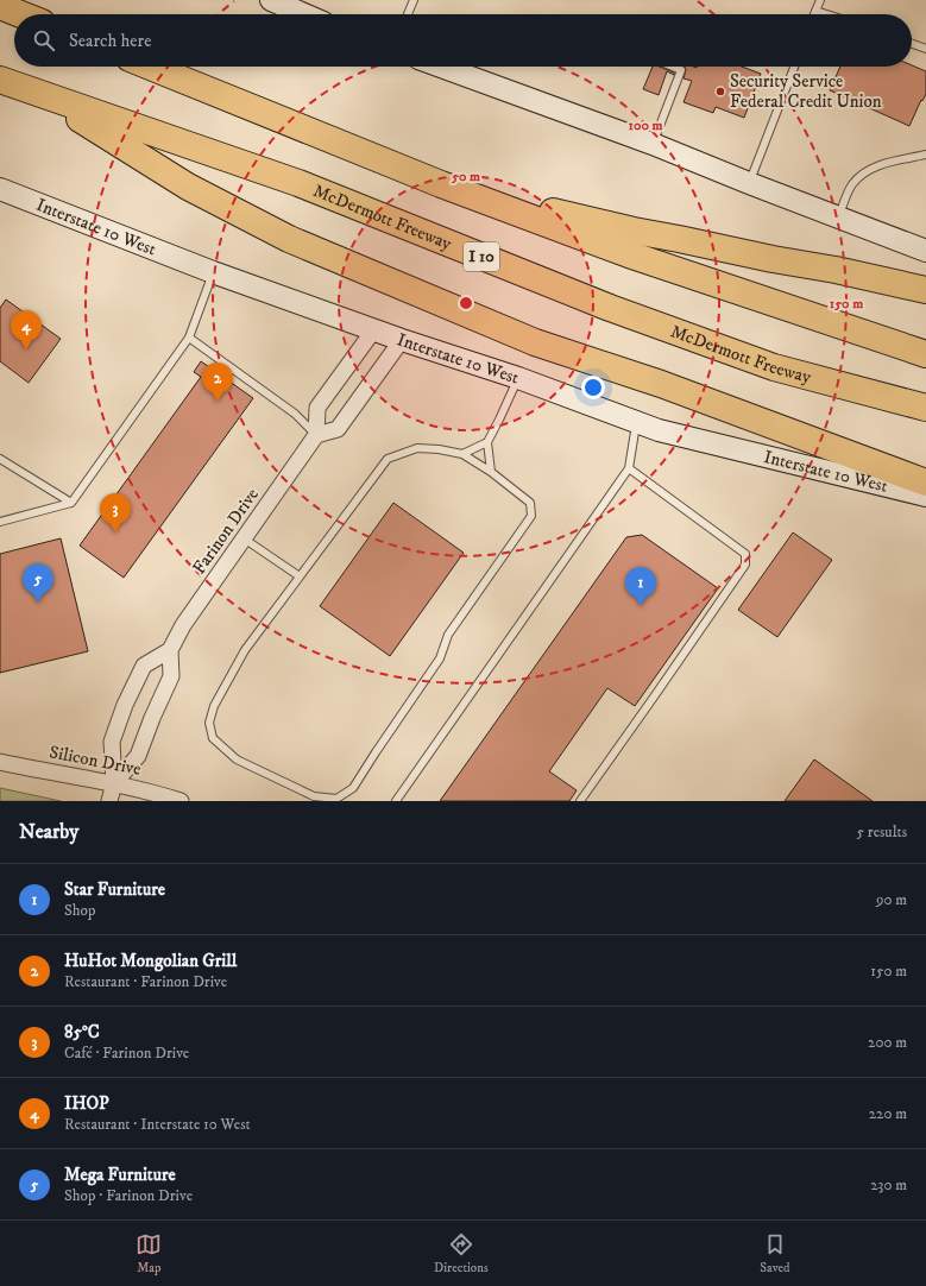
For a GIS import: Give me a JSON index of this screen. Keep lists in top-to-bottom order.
{
  "streets": {
    "highway": ["McDermott Freeway", "I 10"],
    "main road": ["Interstate 10 West"],
    "street": ["Farinon Drive", "Silicon Drive"]
  },
  "places": ["Security Service Federal Credit Union"],
  "page": {
    "search": "Search here",
    "pins": [
      "4",
      "2",
      "3",
      "5",
      "1"
    ],
    "heading": ["Nearby", "5 results"],
    "list": [
      {
        "mark": "1",
        "name": "Star Furniture",
        "note": "Shop",
        "value": "90 m"
      },
      {
        "mark": "2",
        "name": "HuHot Mongolian Grill",
        "note": "Restaurant · Farinon Drive",
        "value": "150 m"
      },
      {
        "mark": "3",
        "name": "85°C",
        "note": "Café · Farinon Drive",
        "value": "200 m"
      },
      {
        "mark": "4",
        "name": "IHOP",
        "note": "Restaurant · Interstate 10 West",
        "value": "220 m"
      },
      {
        "mark": "5",
        "name": "Mega Furniture",
        "note": "Shop · Farinon Drive",
        "value": "230 m"
      }
    ],
    "nav": ["Map", "Directions", "Saved"]
  },
  "rings": ["100 m", "50 m", "150 m"]
}
